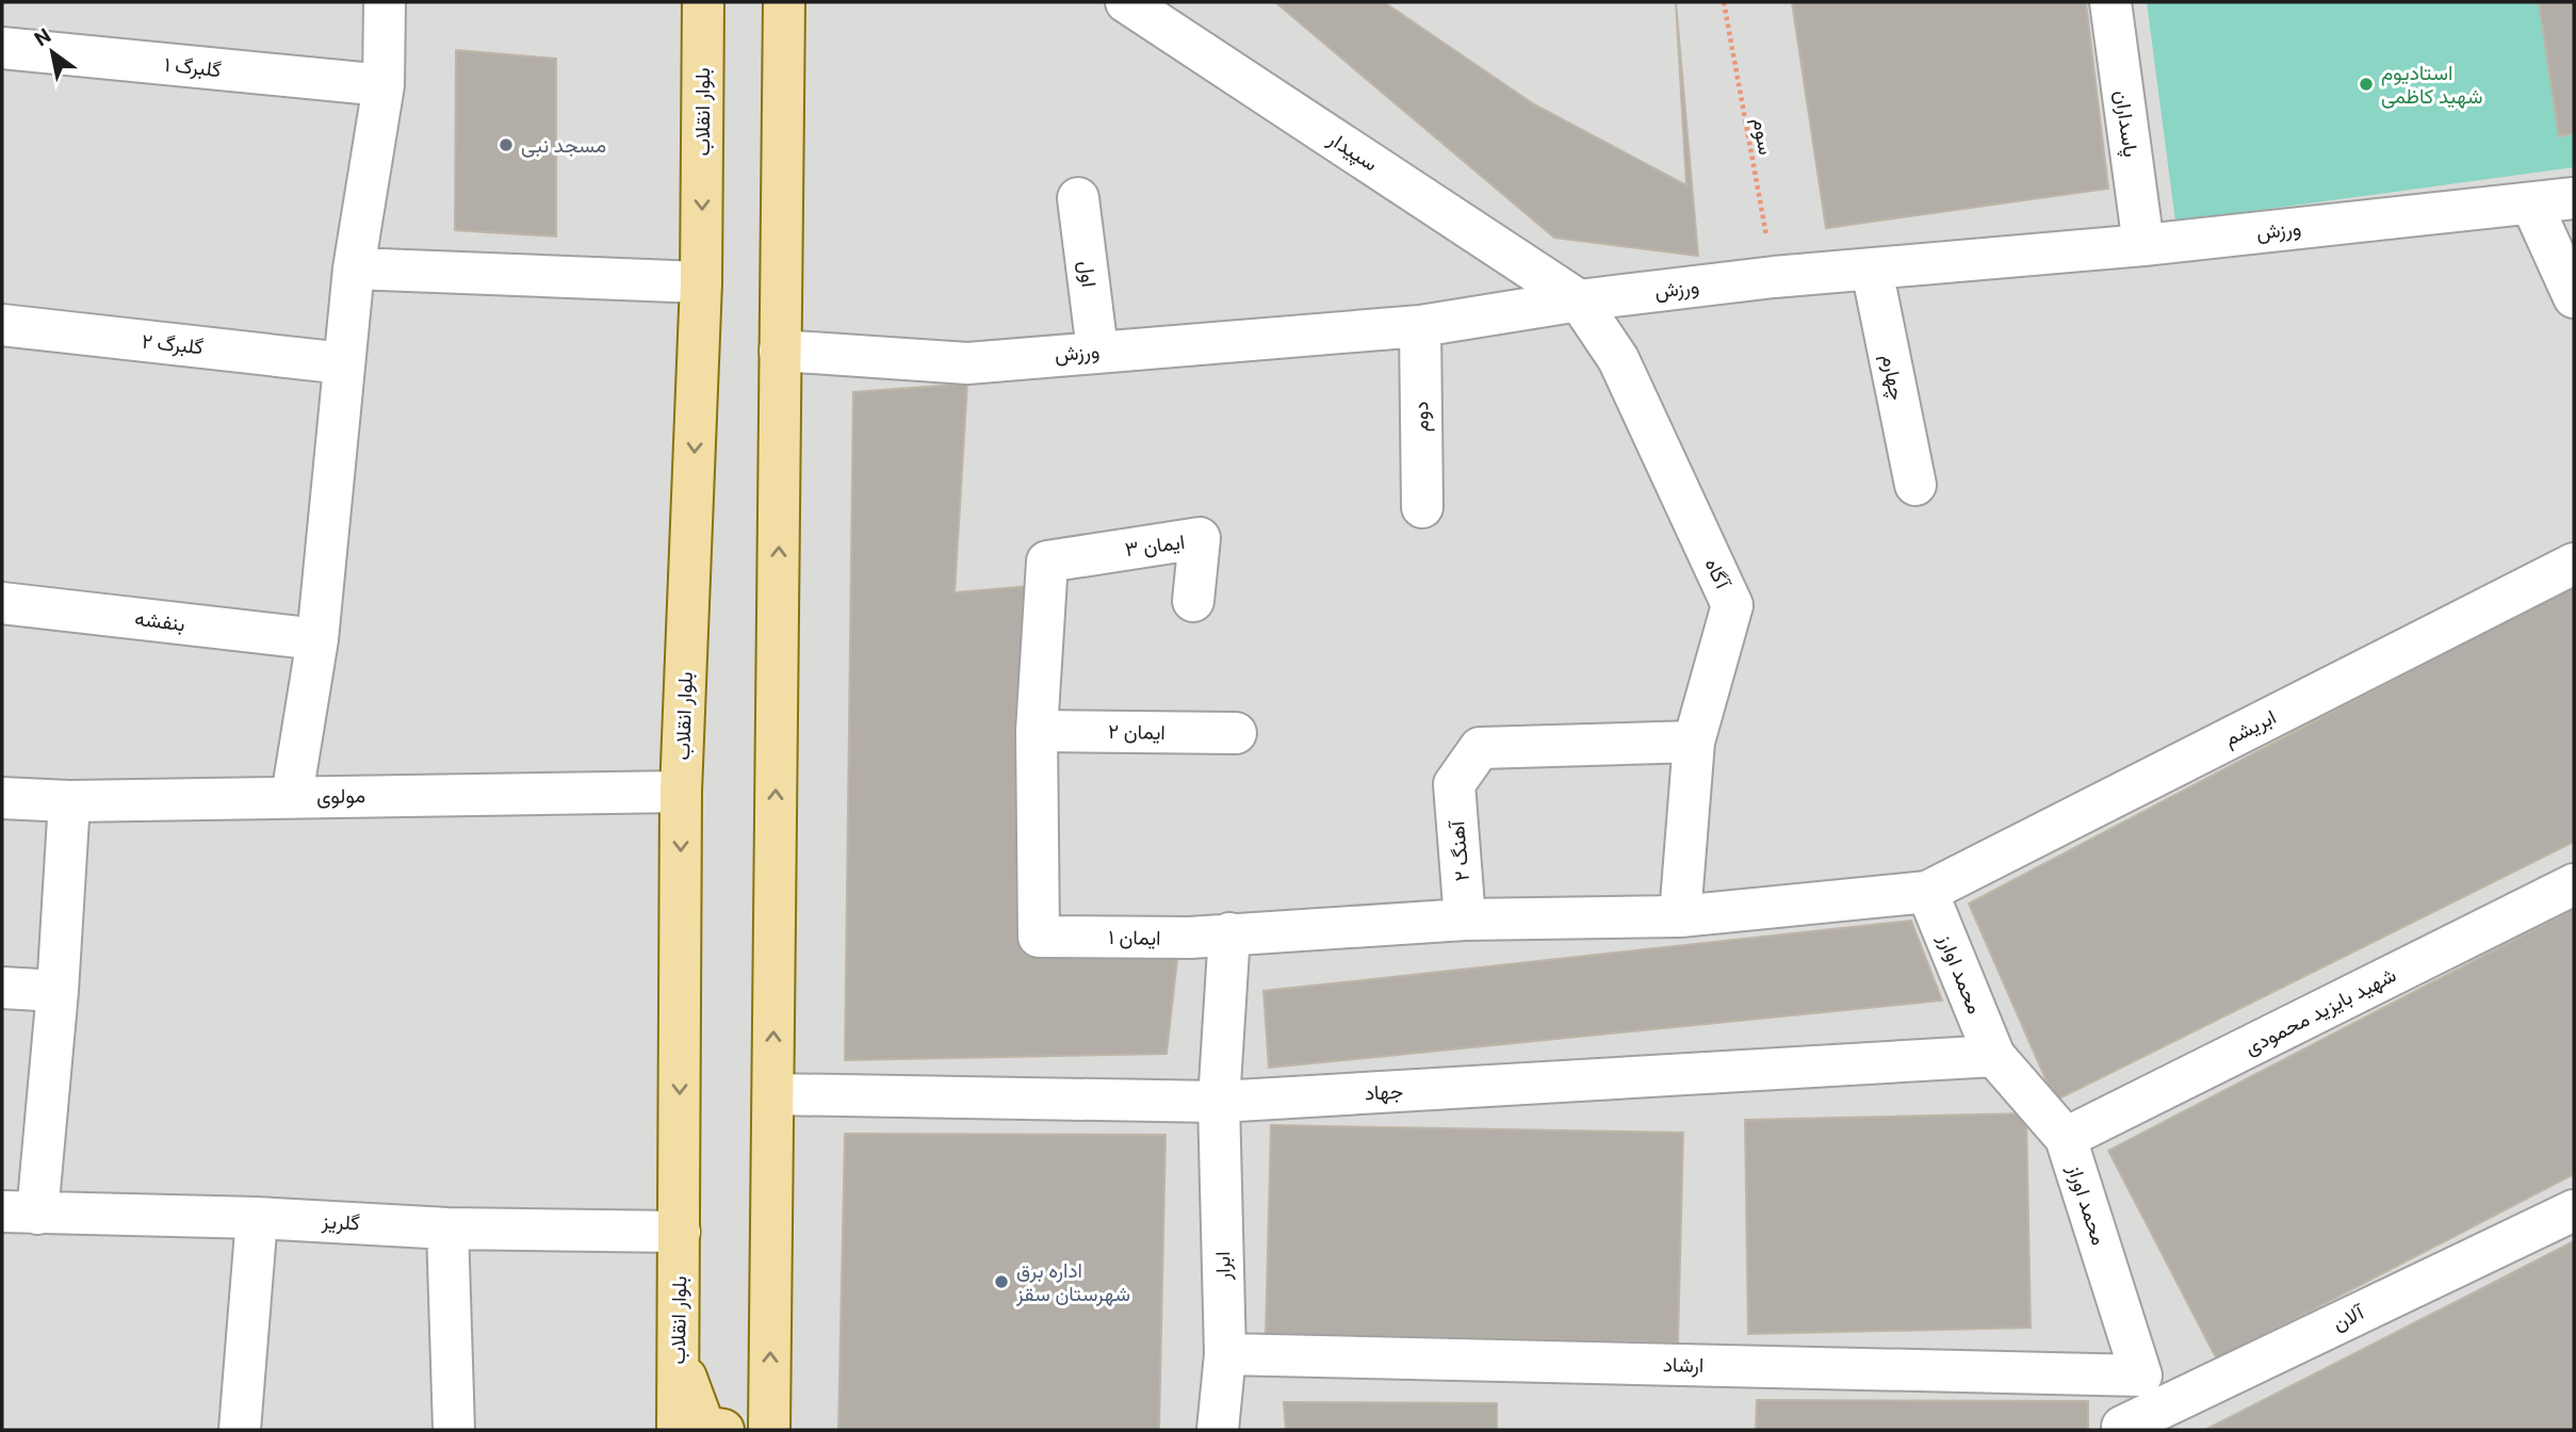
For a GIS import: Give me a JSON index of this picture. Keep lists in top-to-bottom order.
{
  "streets": {
    "main road": ["بلوار انقلاب"],
    "street": [
      "گلبرگ ۱",
      "پاسداران",
      "سپیدار",
      "ورزش",
      "اول",
      "گلبرگ ۲",
      "چهارم",
      "دوم",
      "ایمان ۳",
      "آگاه",
      "بنفشه",
      "ابریشم",
      "ایمان ۲",
      "مولوی",
      "آهنگ ۲",
      "ایمان ۱",
      "محمد اوارز",
      "شهید بایزید محمودی",
      "جهاد",
      "محمد اوراز",
      "گلریز",
      "ابرار",
      "آلان",
      "ارشاد"
    ],
    "path": ["سوم"]
  },
  "crossings": [
    ["بلوار انقلاب", "مولوی"],
    ["بلوار انقلاب", "گلریز"],
    ["پاسداران", "ورزش"],
    ["سوم", "ورزش"],
    ["سپیدار", "ورزش"],
    ["سپیدار", "آگاه"],
    ["ورزش", "اول"],
    ["ورزش", "چهارم"],
    ["ورزش", "دوم"],
    ["ورزش", "آگاه"],
    ["ایمان ۳", "ایمان ۲"],
    ["ایمان ۳", "ایمان ۱"],
    ["آگاه", "آهنگ ۲"],
    ["آگاه", "ایمان ۱"],
    ["ابریشم", "ایمان ۱"],
    ["ابریشم", "محمد اوارز"],
    ["ایمان ۲", "ایمان ۱"],
    ["آهنگ ۲", "ایمان ۱"],
    ["ایمان ۱", "محمد اوارز"],
    ["ایمان ۱", "ابرار"],
    ["محمد اوارز", "جهاد"],
    ["محمد اوارز", "محمد اوراز"],
    ["شهید بایزید محمودی", "محمد اوراز"],
    ["جهاد", "محمد اوراز"],
    ["جهاد", "ابرار"],
    ["محمد اوراز", "ارشاد"],
    ["ابرار", "ارشاد"]
  ],
  "places": ["استادیوم شهید کاظمی", "مسجد نبی", "اداره برق شهرستان سقز"],
  "north": "top left"
}
